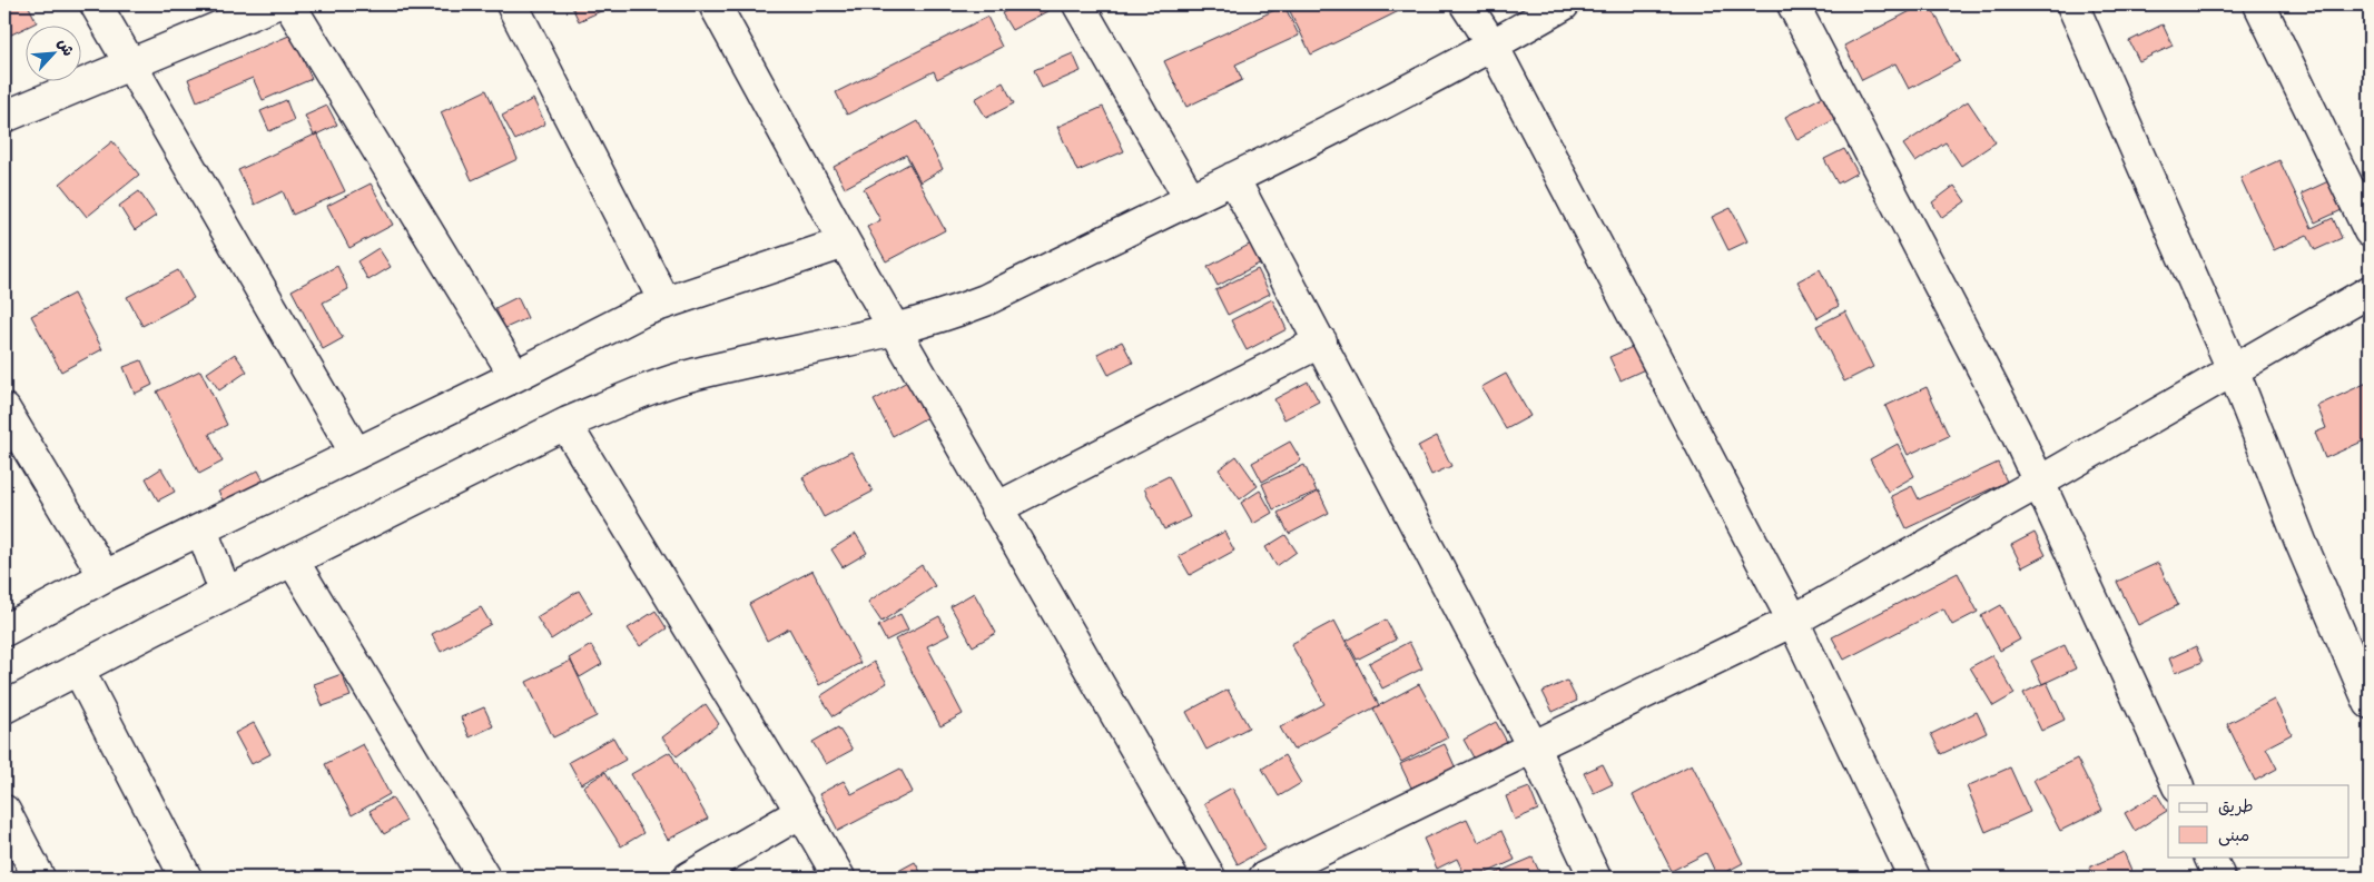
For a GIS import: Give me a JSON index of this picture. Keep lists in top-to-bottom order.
{
  "legend": ["طريق", "مبنى"],
  "north": "top right"
}
